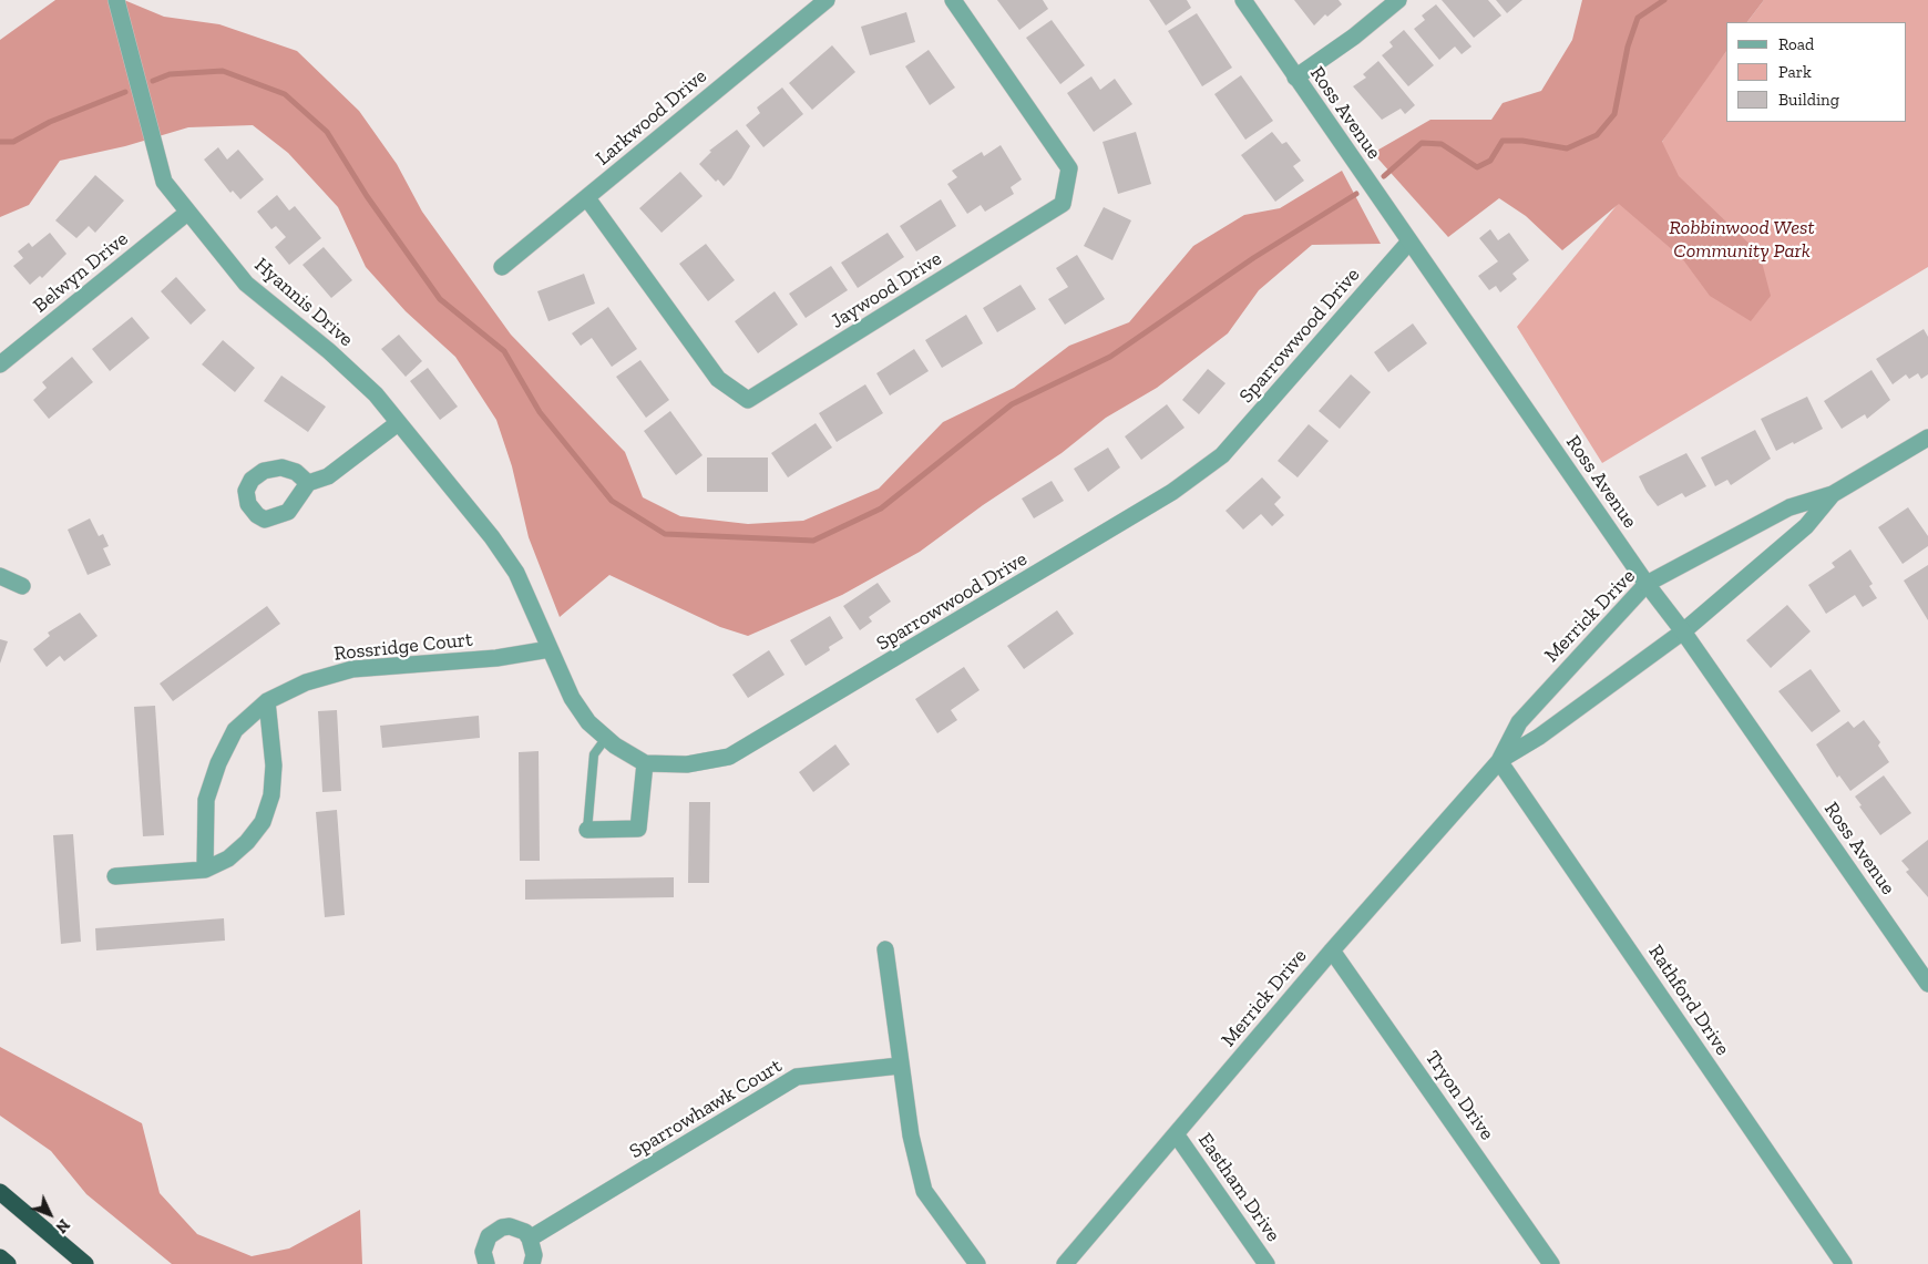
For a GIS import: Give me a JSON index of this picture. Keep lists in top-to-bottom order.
{
  "streets": {
    "street": [
      "Ross Avenue",
      "Larkwood Drive",
      "Belwyn Drive",
      "Jaywood Drive",
      "Hyannis Drive",
      "Sparrowwood Drive",
      "Merrick Drive",
      "Rossridge Court",
      "Rathford Drive",
      "Tryon Drive",
      "Sparrowhawk Court",
      "Eastham Drive"
    ]
  },
  "crossings": [
    ["Ross Avenue", "Sparrowwood Drive"],
    ["Ross Avenue", "Merrick Drive"],
    ["Larkwood Drive", "Jaywood Drive"],
    ["Belwyn Drive", "Hyannis Drive"],
    ["Hyannis Drive", "Rossridge Court"],
    ["Merrick Drive", "Rathford Drive"],
    ["Merrick Drive", "Tryon Drive"],
    ["Merrick Drive", "Eastham Drive"]
  ],
  "parks": ["Robbinwood West Community Park"],
  "legend": ["Road", "Park", "Building"],
  "north": "bottom right"
}
